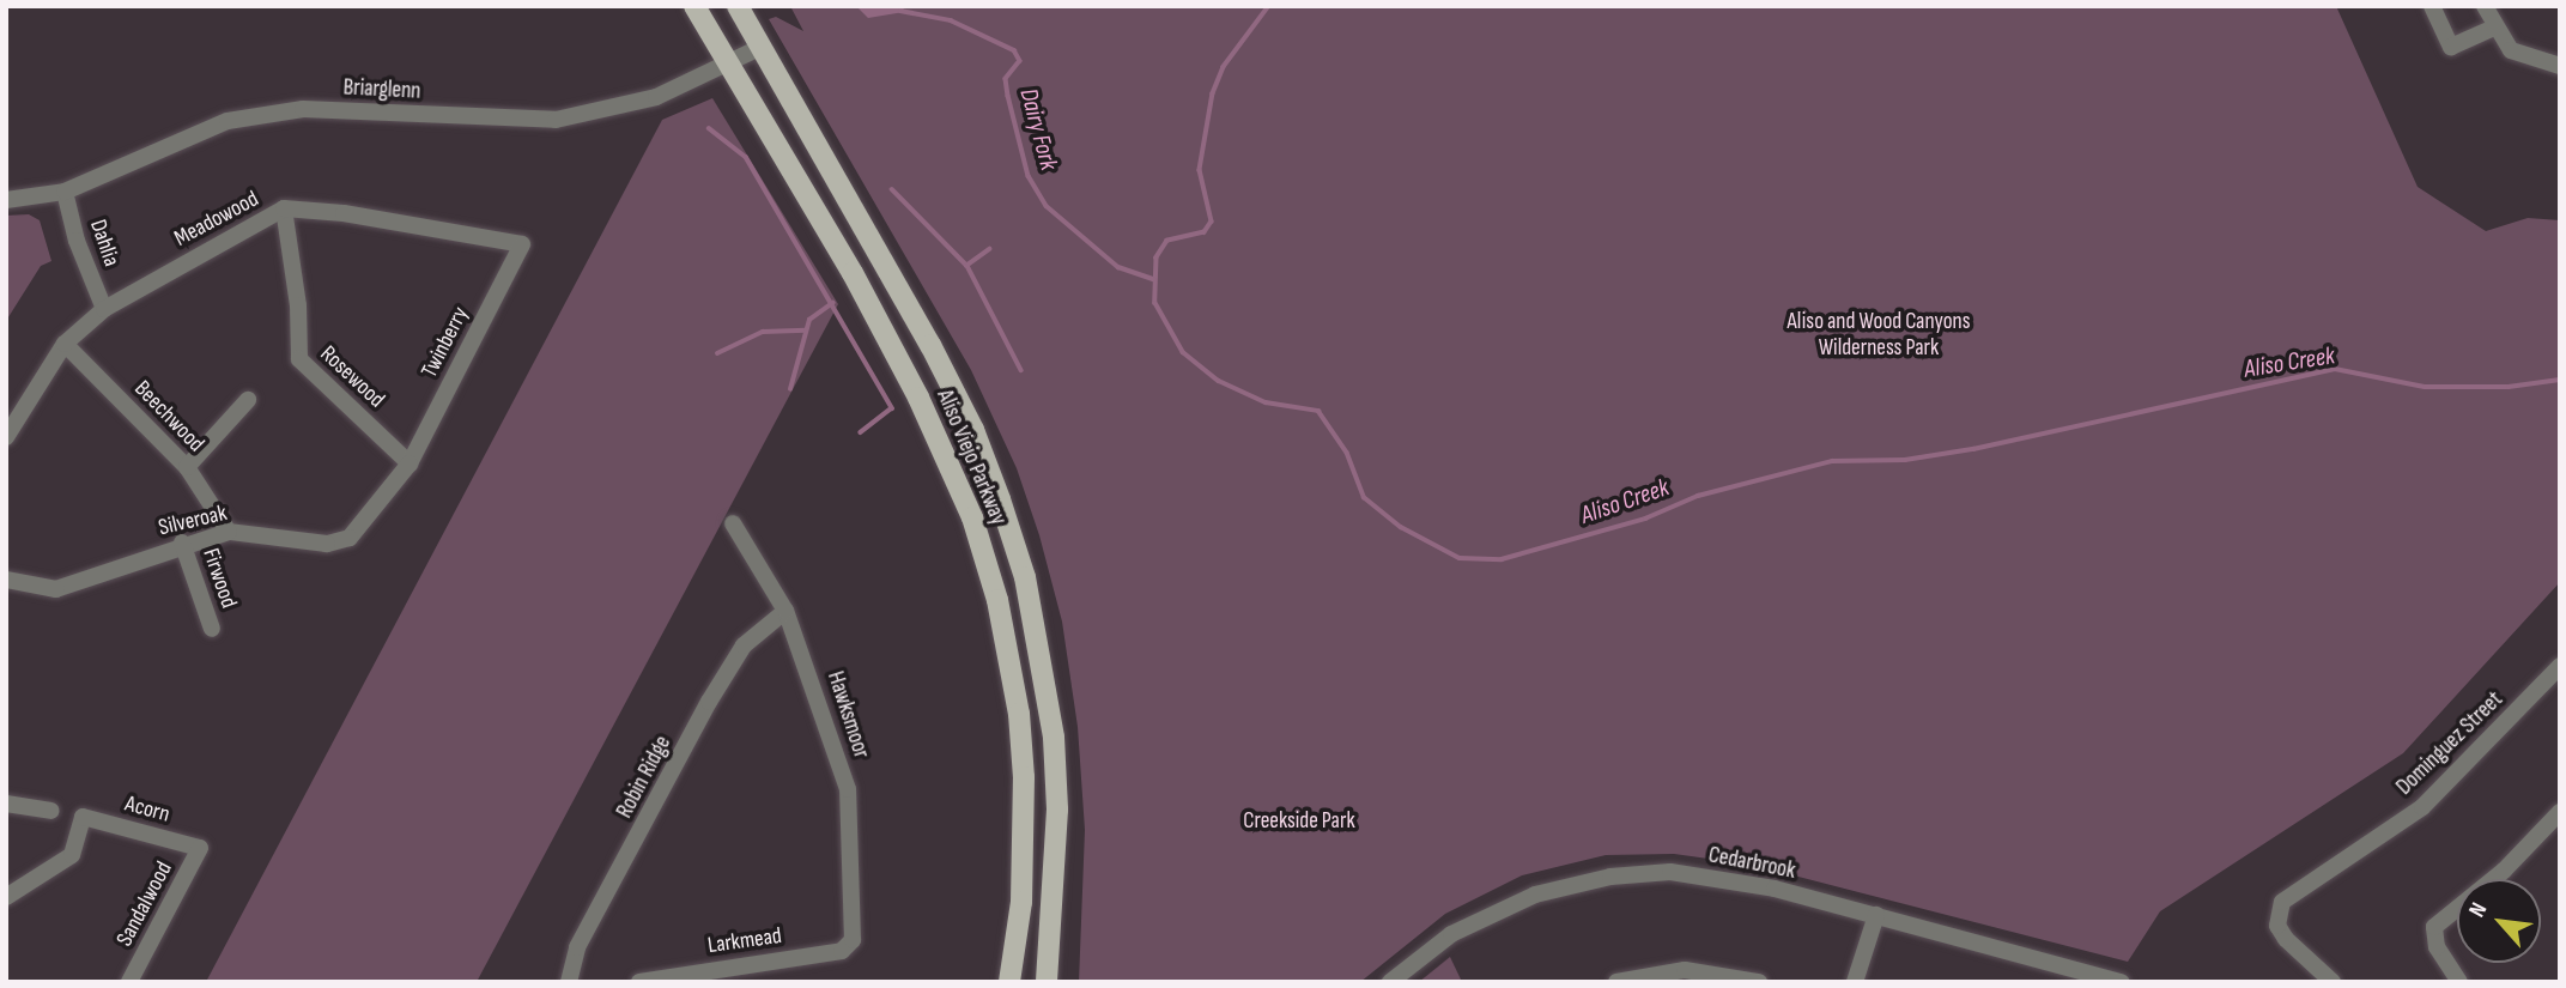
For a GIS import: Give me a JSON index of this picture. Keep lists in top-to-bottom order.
{
  "streets": {
    "main road": ["Aliso Viejo Parkway"],
    "street": [
      "Briarglenn",
      "Meadowood",
      "Dahlia",
      "Twinberry",
      "Rosewood",
      "Beechwood",
      "Silveroak",
      "Firwood",
      "Hawksmoor",
      "Dominguez Street",
      "Robin Ridge",
      "Acorn",
      "Cedarbrook",
      "Sandalwood",
      "Larkmead"
    ]
  },
  "crossings": [
    ["Briarglenn", "Dahlia"],
    ["Briarglenn", "Aliso Viejo Parkway"],
    ["Meadowood", "Dahlia"],
    ["Meadowood", "Twinberry"],
    ["Meadowood", "Rosewood"],
    ["Meadowood", "Beechwood"],
    ["Twinberry", "Rosewood"],
    ["Twinberry", "Silveroak"],
    ["Rosewood", "Silveroak"],
    ["Beechwood", "Silveroak"],
    ["Silveroak", "Firwood"],
    ["Hawksmoor", "Robin Ridge"],
    ["Hawksmoor", "Larkmead"],
    ["Acorn", "Sandalwood"]
  ],
  "water": ["Dairy Fork", "Aliso Creek"],
  "parks": ["Aliso and Wood Canyons Wilderness Park", "Creekside Park"],
  "north": "top left"
}
